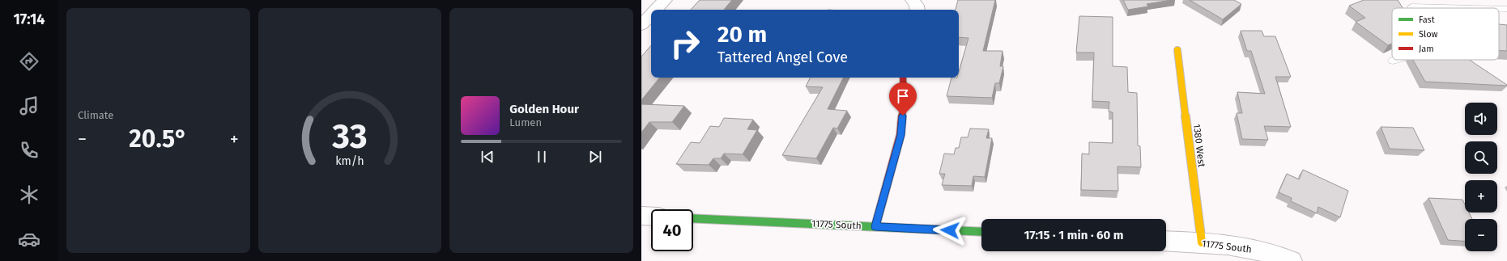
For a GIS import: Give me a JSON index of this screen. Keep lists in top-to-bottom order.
{
  "streets": {
    "street": ["1380 West", "11775 South"]
  },
  "crossings": [
    ["1380 West", "11775 South"]
  ],
  "legend": ["Fast", "Slow", "Jam"],
  "page": {
    "tabs": "17:14",
    "tile": "Climate",
    "turn": ["20 m", "Tattered Angel Cove"],
    "song": ["Golden Hour", "Lumen"],
    "map_buttons": ["+", "−"],
    "heat": ["−", "20.5°", "+"],
    "limit": "40",
    "trip": "17:15 · 1 min · 60 m",
    "gauge": ["33", "km/h"]
  }
}
